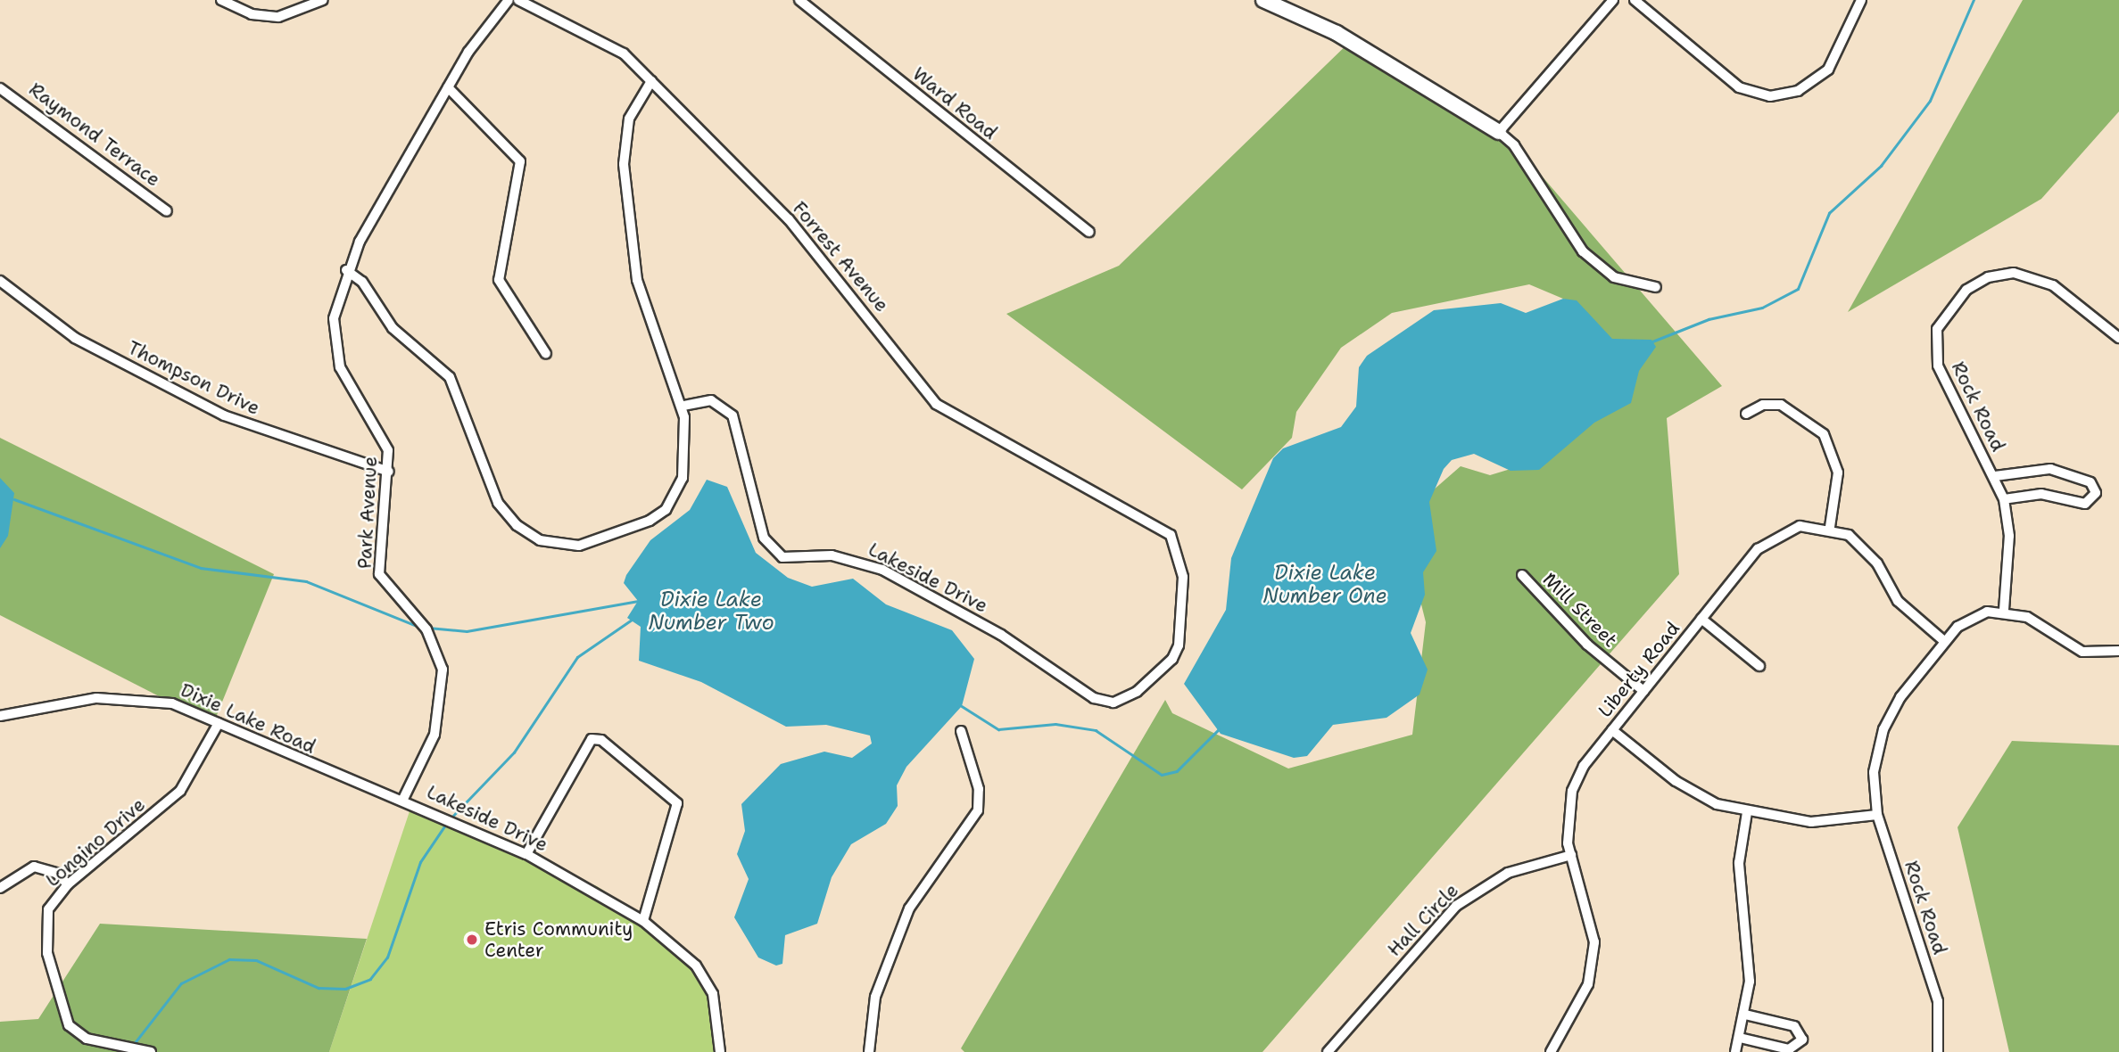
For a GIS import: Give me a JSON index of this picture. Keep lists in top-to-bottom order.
{
  "streets": {
    "street": [
      "Ward Road",
      "Raymond Terrace",
      "Forrest Avenue",
      "Thompson Drive",
      "Rock Road",
      "Park Avenue",
      "Lakeside Drive",
      "Mill Street",
      "Liberty Road",
      "Dixie Lake Road",
      "Longino Drive",
      "Hall Circle"
    ]
  },
  "crossings": [
    ["Forrest Avenue", "Lakeside Drive"],
    ["Thompson Drive", "Park Avenue"],
    ["Park Avenue", "Lakeside Drive"],
    ["Park Avenue", "Dixie Lake Road"],
    ["Lakeside Drive", "Dixie Lake Road"],
    ["Mill Street", "Liberty Road"],
    ["Liberty Road", "Hall Circle"],
    ["Dixie Lake Road", "Longino Drive"]
  ],
  "water": ["Dixie Lake Number One", "Dixie Lake Number Two"],
  "places": ["Etris Community Center"]
}
